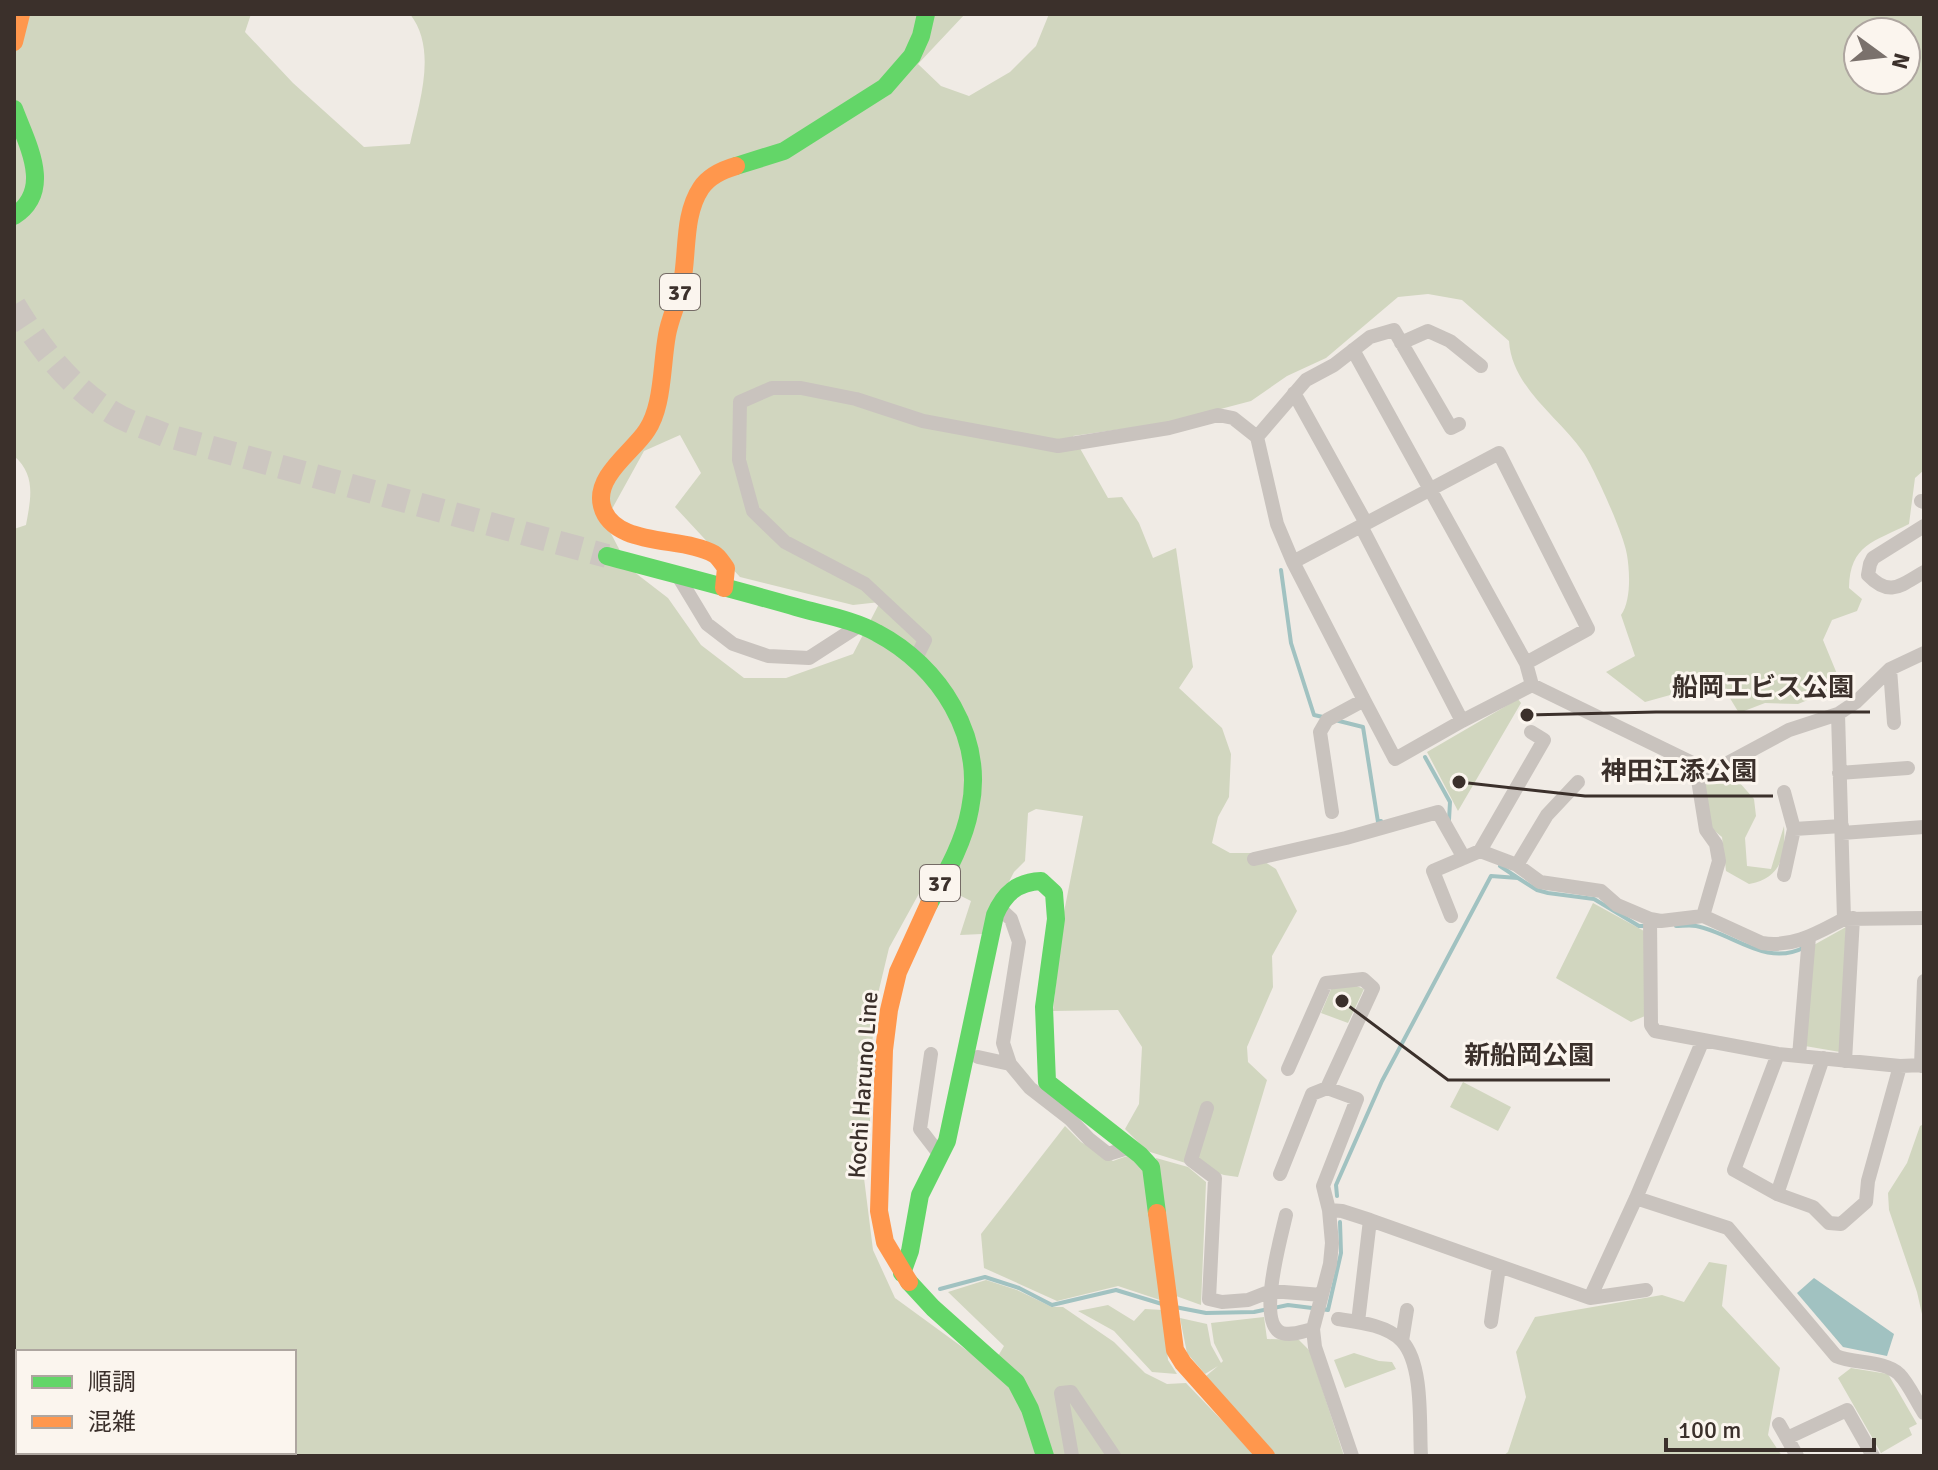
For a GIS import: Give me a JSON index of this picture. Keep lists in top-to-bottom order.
{
  "streets": {
    "main road": ["37", "Kochi Haruno Line"]
  },
  "crossings": [
    ["37", "Kochi Haruno Line"]
  ],
  "places": ["船岡エビス公園", "神田江添公園", "新船岡公園"],
  "legend": ["順調", "混雑"],
  "scale_bar": "100 m",
  "north": "right"
}
